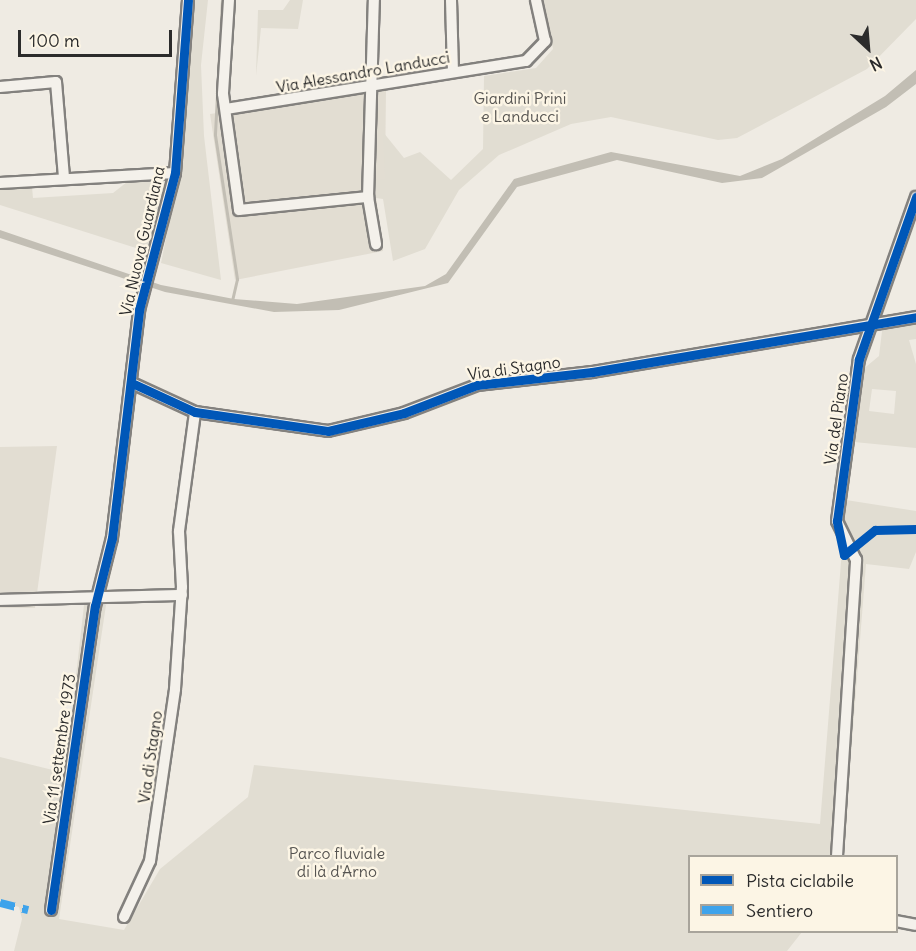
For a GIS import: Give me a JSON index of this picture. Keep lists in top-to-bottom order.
{
  "streets": {
    "street": [
      "Via Alessandro Landucci",
      "Via Nuova Guardiana",
      "Via di Stagno",
      "Via del Piano",
      "Via 11 settembre 1973"
    ]
  },
  "crossings": [
    ["Via Nuova Guardiana", "Via di Stagno"],
    ["Via Nuova Guardiana", "Via 11 settembre 1973"],
    ["Via di Stagno", "Via del Piano"]
  ],
  "parks": ["Giardini Prini e Landucci", "Parco fluviale di là d'Arno"],
  "legend": ["Pista ciclabile", "Sentiero"],
  "scale_bar": "100 m",
  "north": "bottom right"
}
